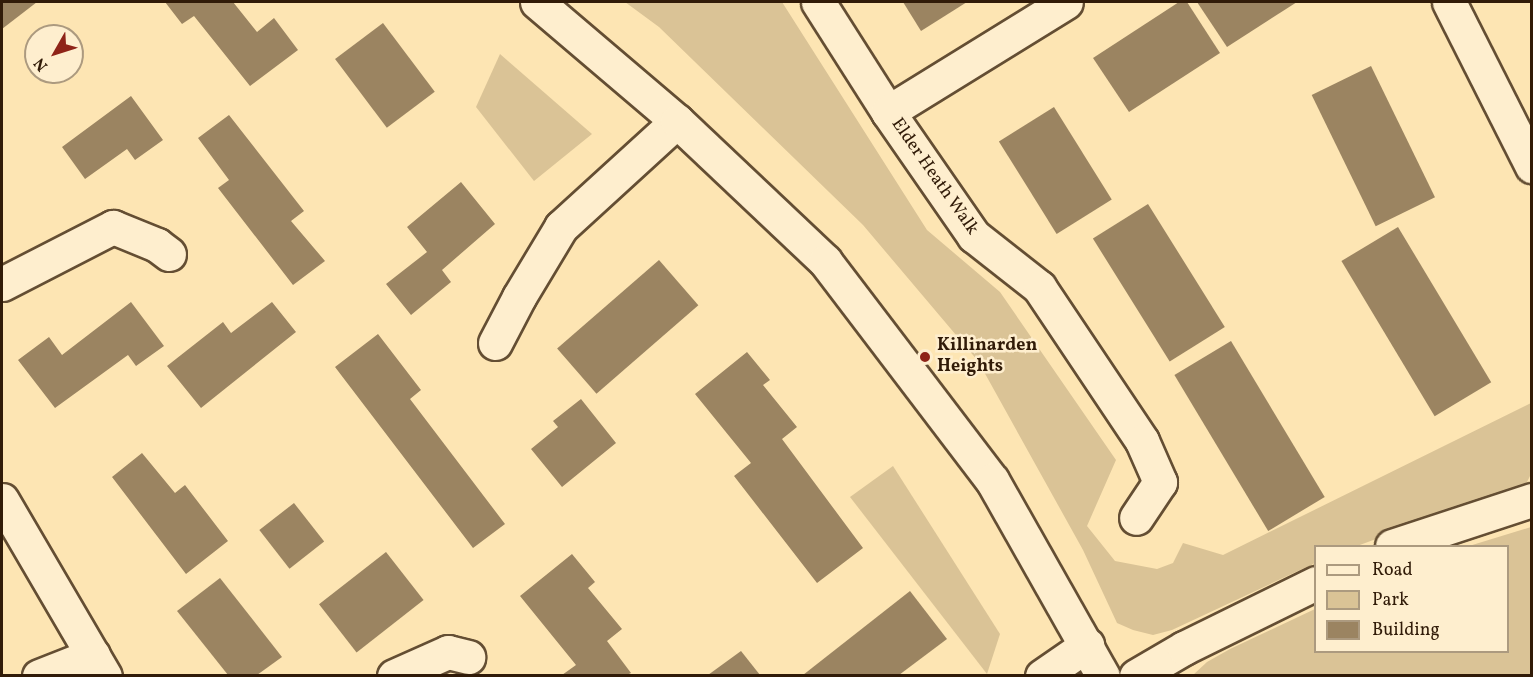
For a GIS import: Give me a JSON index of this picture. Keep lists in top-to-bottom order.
{
  "streets": {
    "street": ["Elder Heath Walk"]
  },
  "places": ["Killinarden Heights"],
  "legend": ["Road", "Park", "Building"],
  "north": "bottom left"
}
